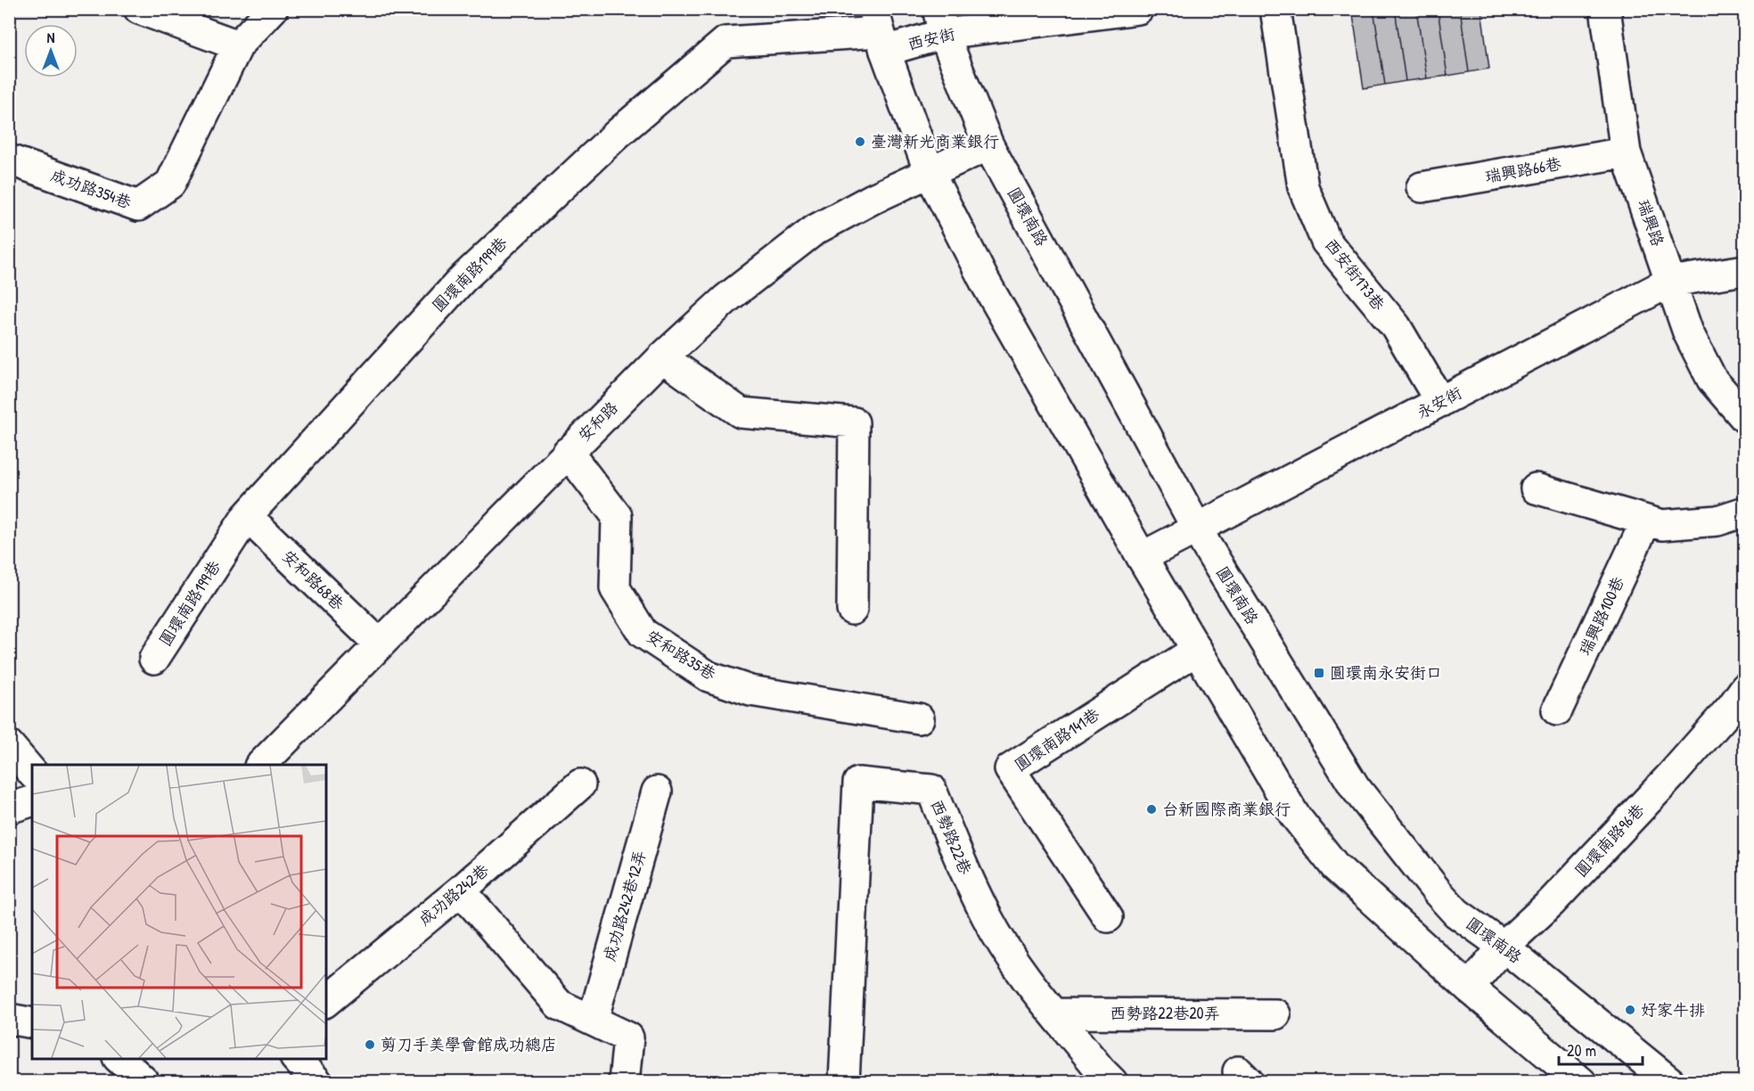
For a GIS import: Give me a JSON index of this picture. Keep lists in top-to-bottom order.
{
  "streets": {
    "street": [
      "西安街",
      "瑞興路66巷",
      "成功路354巷",
      "圓環南路",
      "瑞興路",
      "圓環南路199巷",
      "西安街173巷",
      "永安街",
      "安和路",
      "安和路68巷",
      "瑞興路100巷",
      "安和路35巷",
      "圓環南路141巷",
      "西勢路22巷",
      "圓環南路96巷",
      "成功路242巷",
      "成功路242巷12弄",
      "西勢路22巷20弄"
    ]
  },
  "crossings": [
    ["西安街", "圓環南路"],
    ["西安街", "圓環南路199巷"],
    ["瑞興路66巷", "瑞興路"],
    ["圓環南路", "永安街"],
    ["圓環南路", "安和路"],
    ["圓環南路", "圓環南路96巷"],
    ["瑞興路", "永安街"],
    ["圓環南路199巷", "安和路68巷"],
    ["西安街173巷", "永安街"],
    ["安和路", "安和路68巷"],
    ["安和路", "安和路35巷"],
    ["西勢路22巷", "西勢路22巷20弄"]
  ],
  "places": {
    "other": [
      "臺灣新光商業銀行",
      "台新國際商業銀行",
      "好家牛排",
      "剪刀手美學會館成功總店"
    ],
    "transit": ["圓環南永安街口"]
  },
  "scale_bar": "20 m",
  "north": "top"
}
